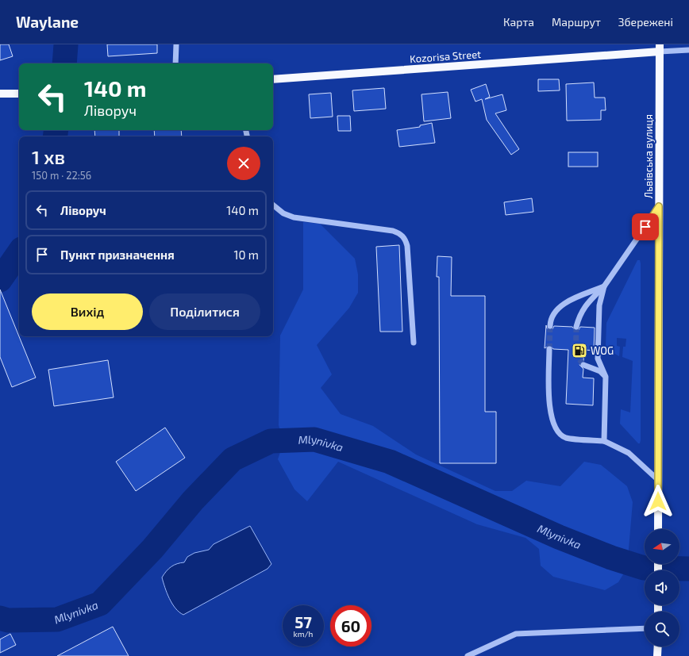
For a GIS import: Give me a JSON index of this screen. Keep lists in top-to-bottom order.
{
  "streets": {
    "main road": ["Kozorisa Street", "Львівська вулиця"]
  },
  "crossings": [
    ["Kozorisa Street", "Львівська вулиця"]
  ],
  "water": ["Mlynivka"],
  "places": {
    "fuel station": ["WOG"]
  },
  "north": "left",
  "page": {
    "header": "Waylane",
    "nav": ["Карта", "Маршрут", "Збережені"],
    "turn": ["140 m", "Ліворуч"],
    "heading": ["1 хв", "150 m · 22:56"],
    "list": [
      {
        "name": "Ліворуч",
        "value": "140 m"
      },
      {
        "name": "Пункт призначення",
        "value": "10 m"
      }
    ],
    "buttons": ["Вихід", "Поділитися"],
    "speed": "57 km/h",
    "limit": "60"
  }
}
